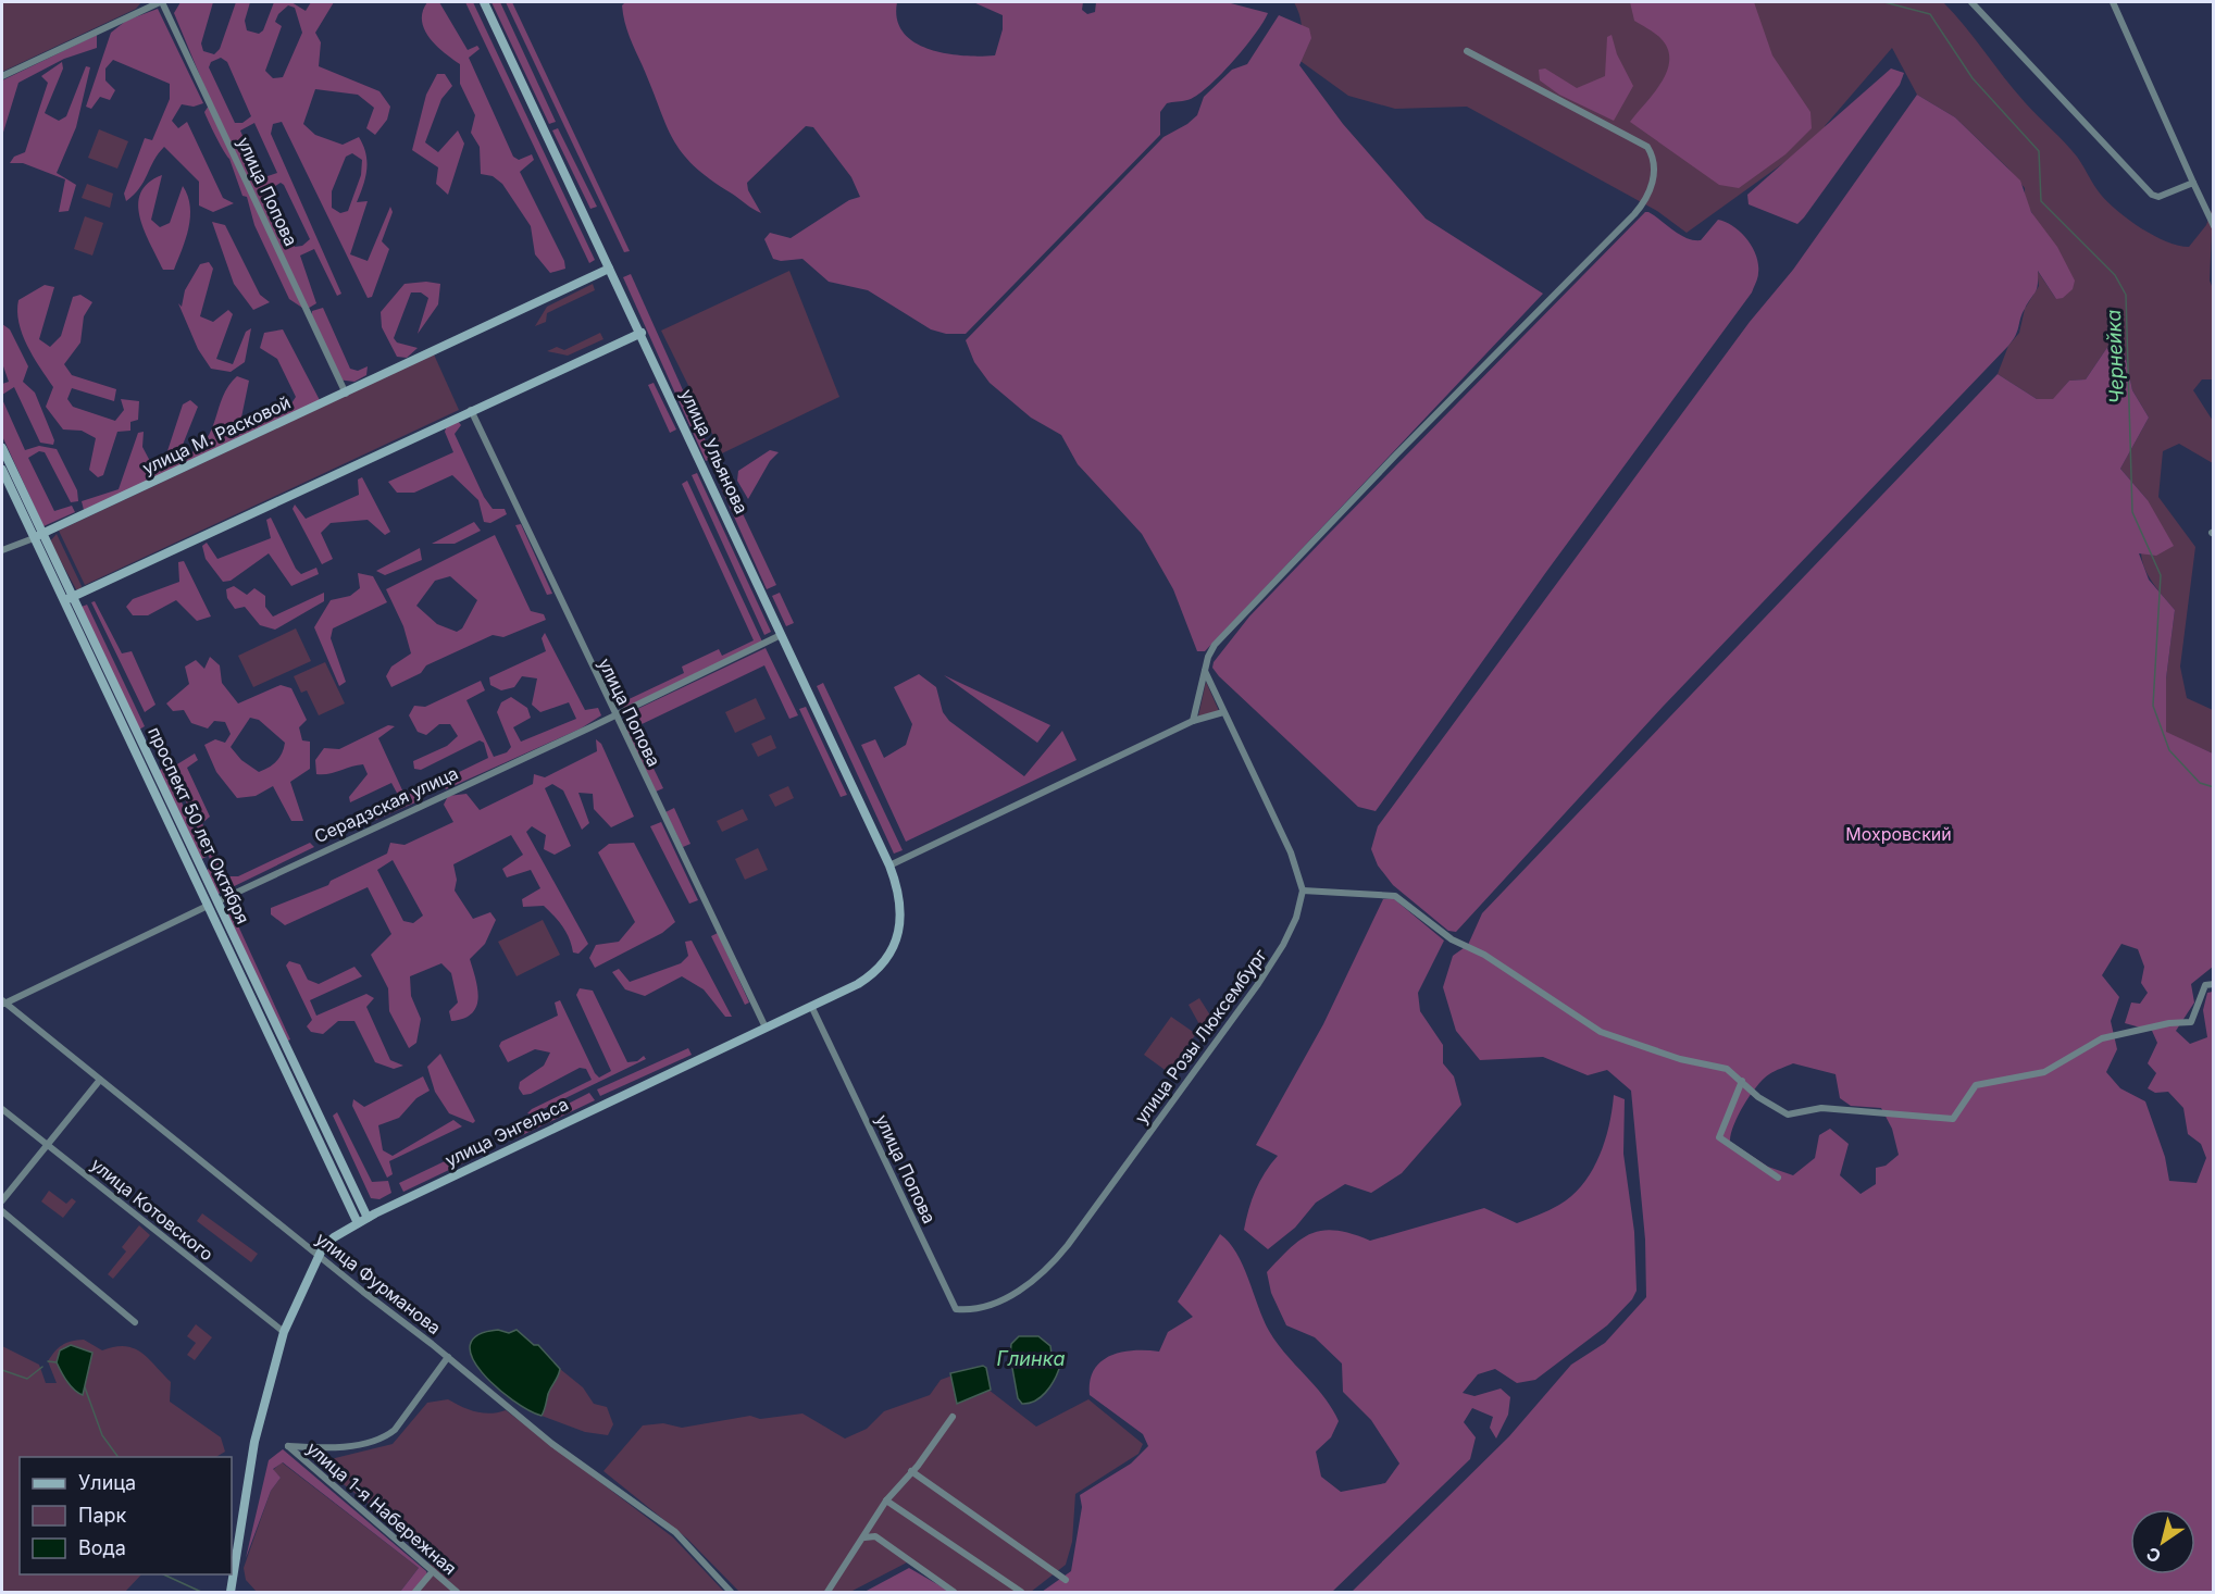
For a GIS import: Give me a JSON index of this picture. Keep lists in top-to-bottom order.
{
  "streets": {
    "main road": [
      "улица М. Расковой",
      "улица Ульянова",
      "проспект 50 лет Октября",
      "улица Энгельса"
    ],
    "street": [
      "улица Попова",
      "Серадзская улица",
      "улица Розы Люксембург",
      "улица Котовского",
      "улица Фурманова",
      "улица 1-я Набережная"
    ]
  },
  "crossings": [
    ["улица Попова", "улица М. Расковой"],
    ["улица Попова", "улица Ульянова"],
    ["улица Попова", "Серадзская улица"],
    ["улица Попова", "улица Розы Люксембург"],
    ["улица Попова", "улица Энгельса"],
    ["улица М. Расковой", "улица Ульянова"],
    ["улица М. Расковой", "проспект 50 лет Октября"],
    ["улица Ульянова", "Серадзская улица"],
    ["Серадзская улица", "проспект 50 лет Октября"],
    ["Серадзская улица", "улица Фурманова"],
    ["проспект 50 лет Октября", "улица Энгельса"],
    ["улица Энгельса", "улица Фурманова"],
    ["улица Фурманова", "улица 1-я Набережная"]
  ],
  "water": ["Чернейка", "Глинка"],
  "parks": ["Мохровский"],
  "legend": ["Улица", "Парк", "Вода"],
  "north": "bottom left"
}
